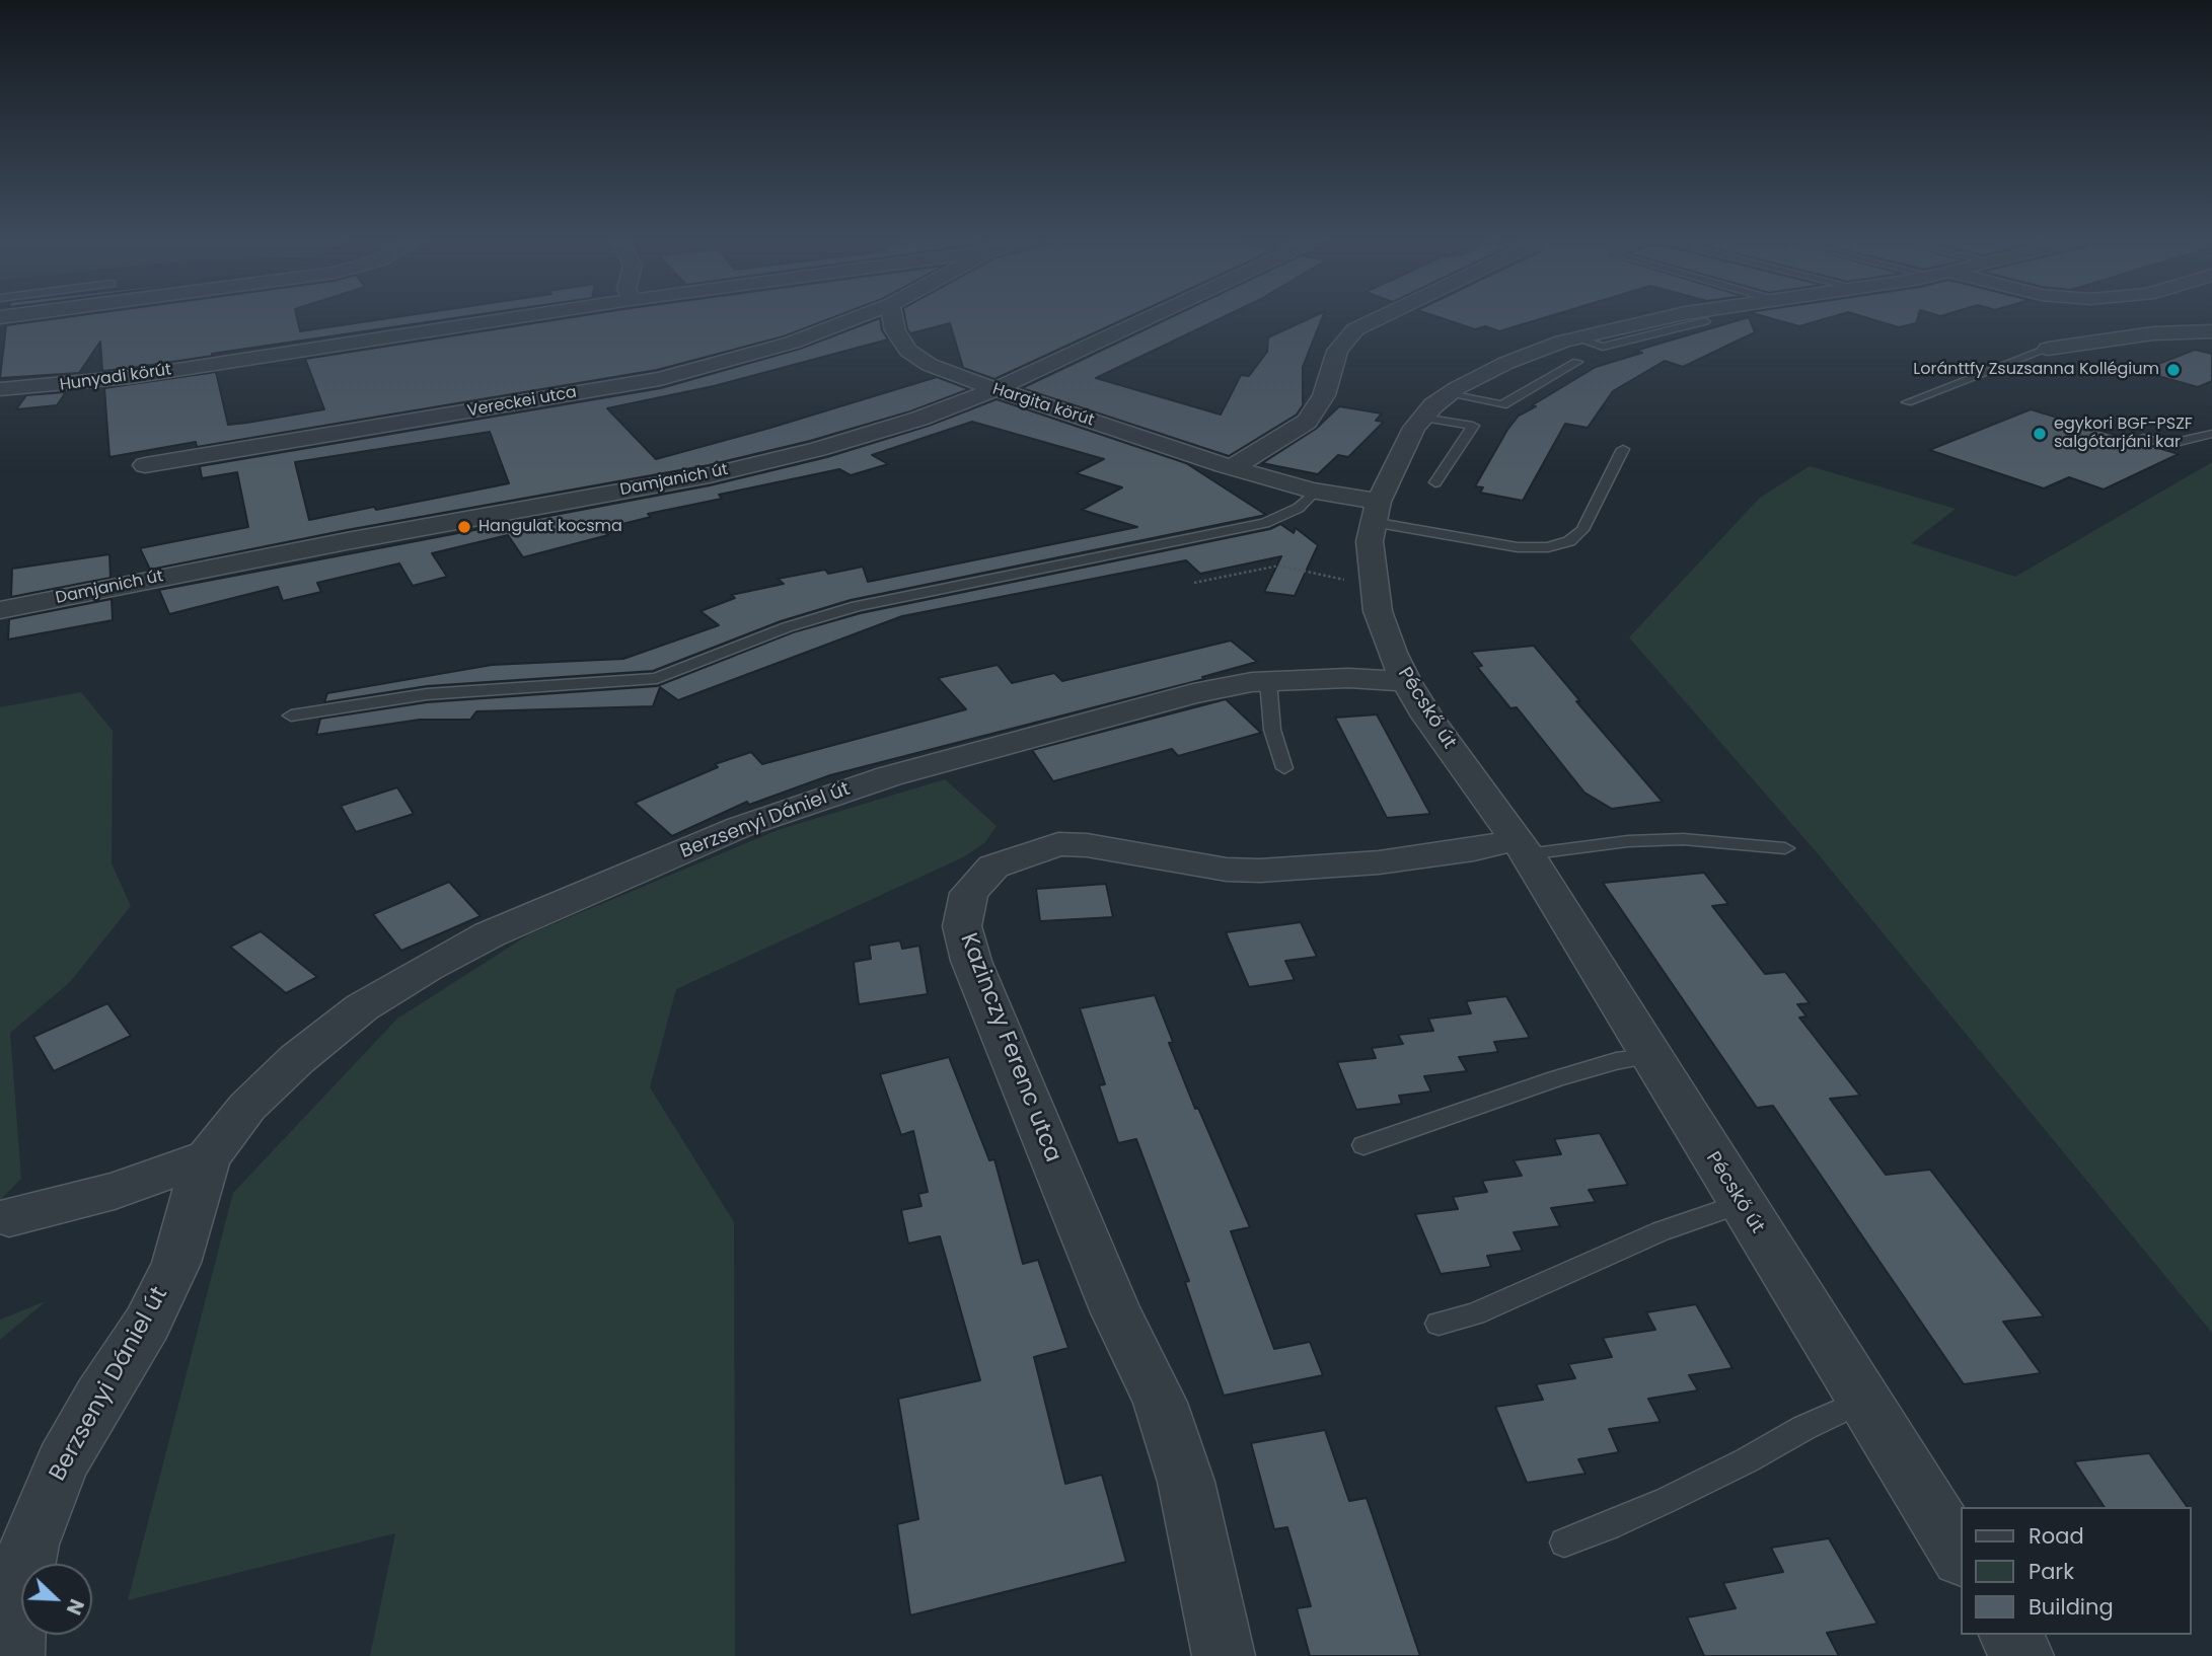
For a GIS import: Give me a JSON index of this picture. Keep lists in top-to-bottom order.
{
  "streets": {
    "street": [
      "Hunyadi körút",
      "Vereckei utca",
      "Hargita körút",
      "Damjanich út",
      "Pécskő út",
      "Berzsenyi Dániel út",
      "Kazinczy Ferenc utca"
    ]
  },
  "crossings": [
    ["Hargita körút", "Damjanich út"],
    ["Hargita körút", "Pécskő út"],
    ["Pécskő út", "Berzsenyi Dániel út"],
    ["Pécskő út", "Kazinczy Ferenc utca"]
  ],
  "places": ["Loránttfy Zsuzsanna Kollégium", "egykori BGF-PSZF salgótarjáni kar", "Hangulat kocsma"],
  "legend": ["Road", "Park", "Building"],
  "north": "bottom right"
}
